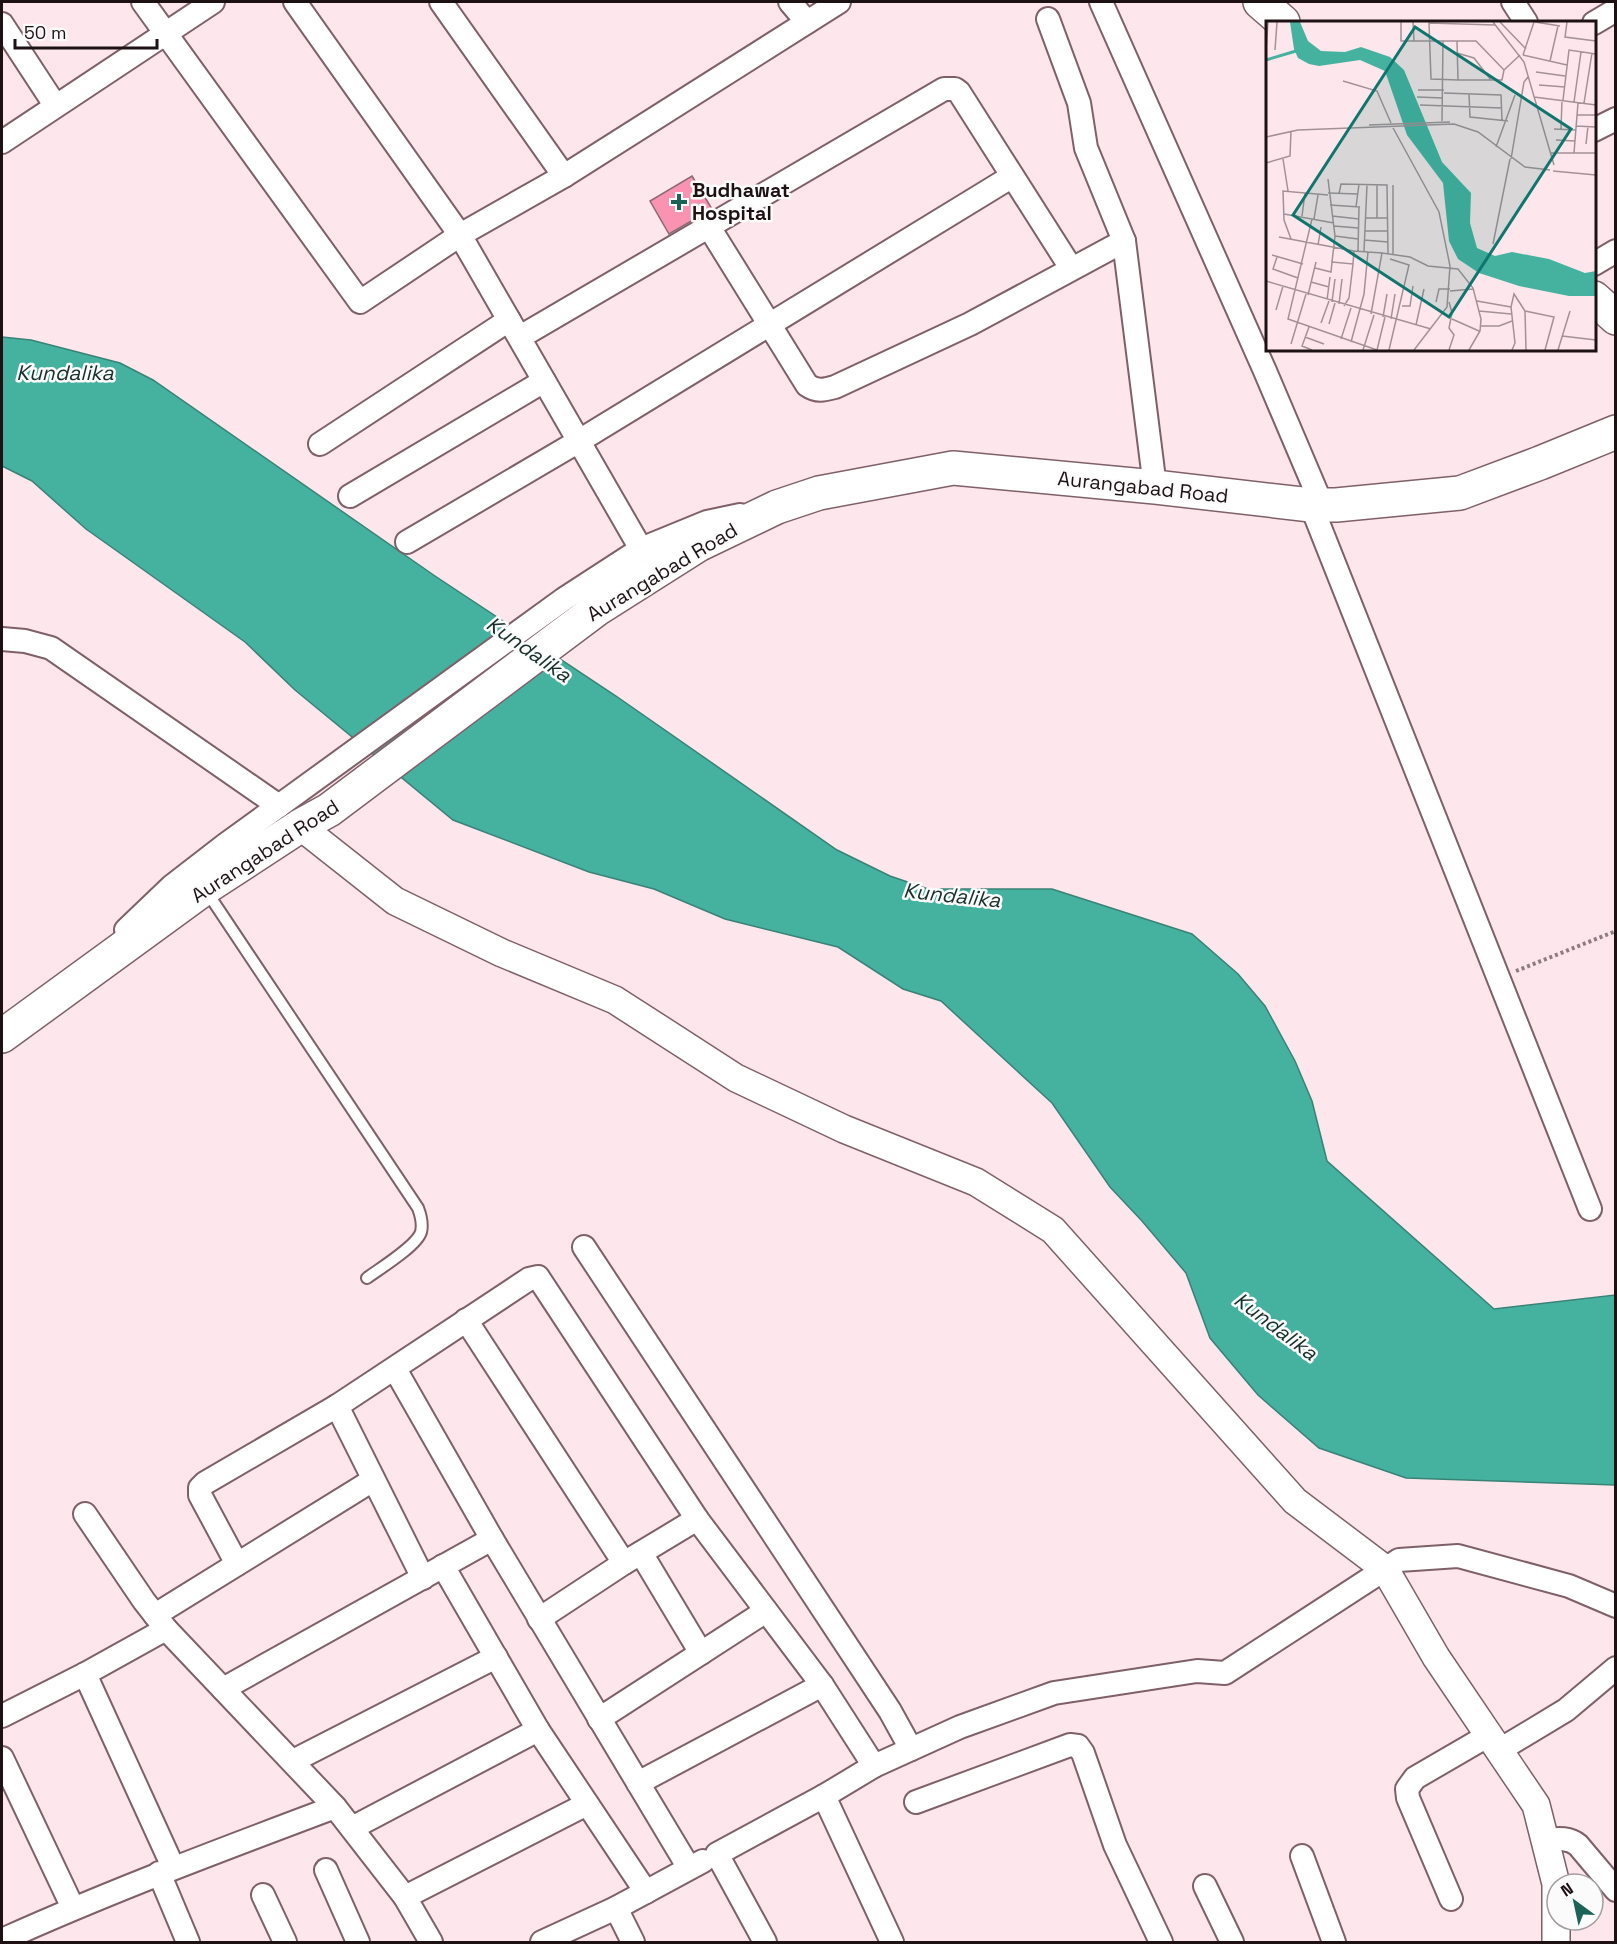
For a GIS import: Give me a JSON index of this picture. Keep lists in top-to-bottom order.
{
  "streets": {
    "main road": ["Aurangabad Road"]
  },
  "water": ["Kundalika"],
  "places": {
    "health": ["Budhawat Hospital"]
  },
  "scale_bar": "50 m",
  "north": "top left"
}
